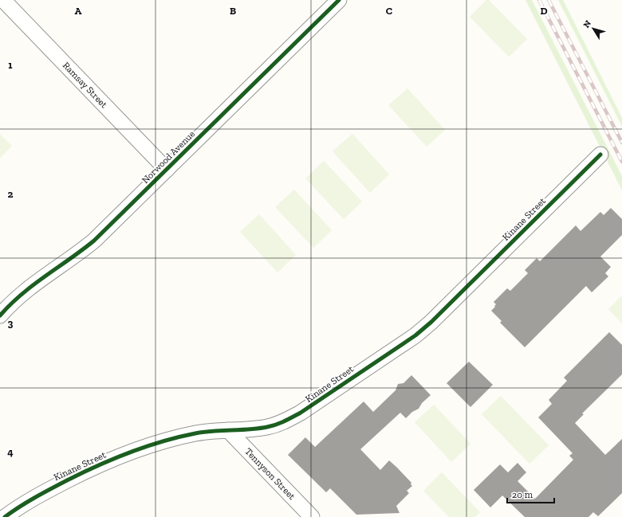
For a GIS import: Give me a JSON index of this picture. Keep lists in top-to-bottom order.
{
  "streets": {
    "street": [
      "Ramsay Street",
      "Norwood Avenue",
      "Kinane Street",
      "Tennyson Street"
    ]
  },
  "crossings": [
    ["Ramsay Street", "Norwood Avenue"],
    ["Kinane Street", "Tennyson Street"]
  ],
  "scale_bar": "20 m",
  "north": "top left",
  "grid": {
    "columns": [
      "A",
      "B",
      "C",
      "D"
    ],
    "rows": [
      "1",
      "2",
      "3",
      "4"
    ]
  }
}
